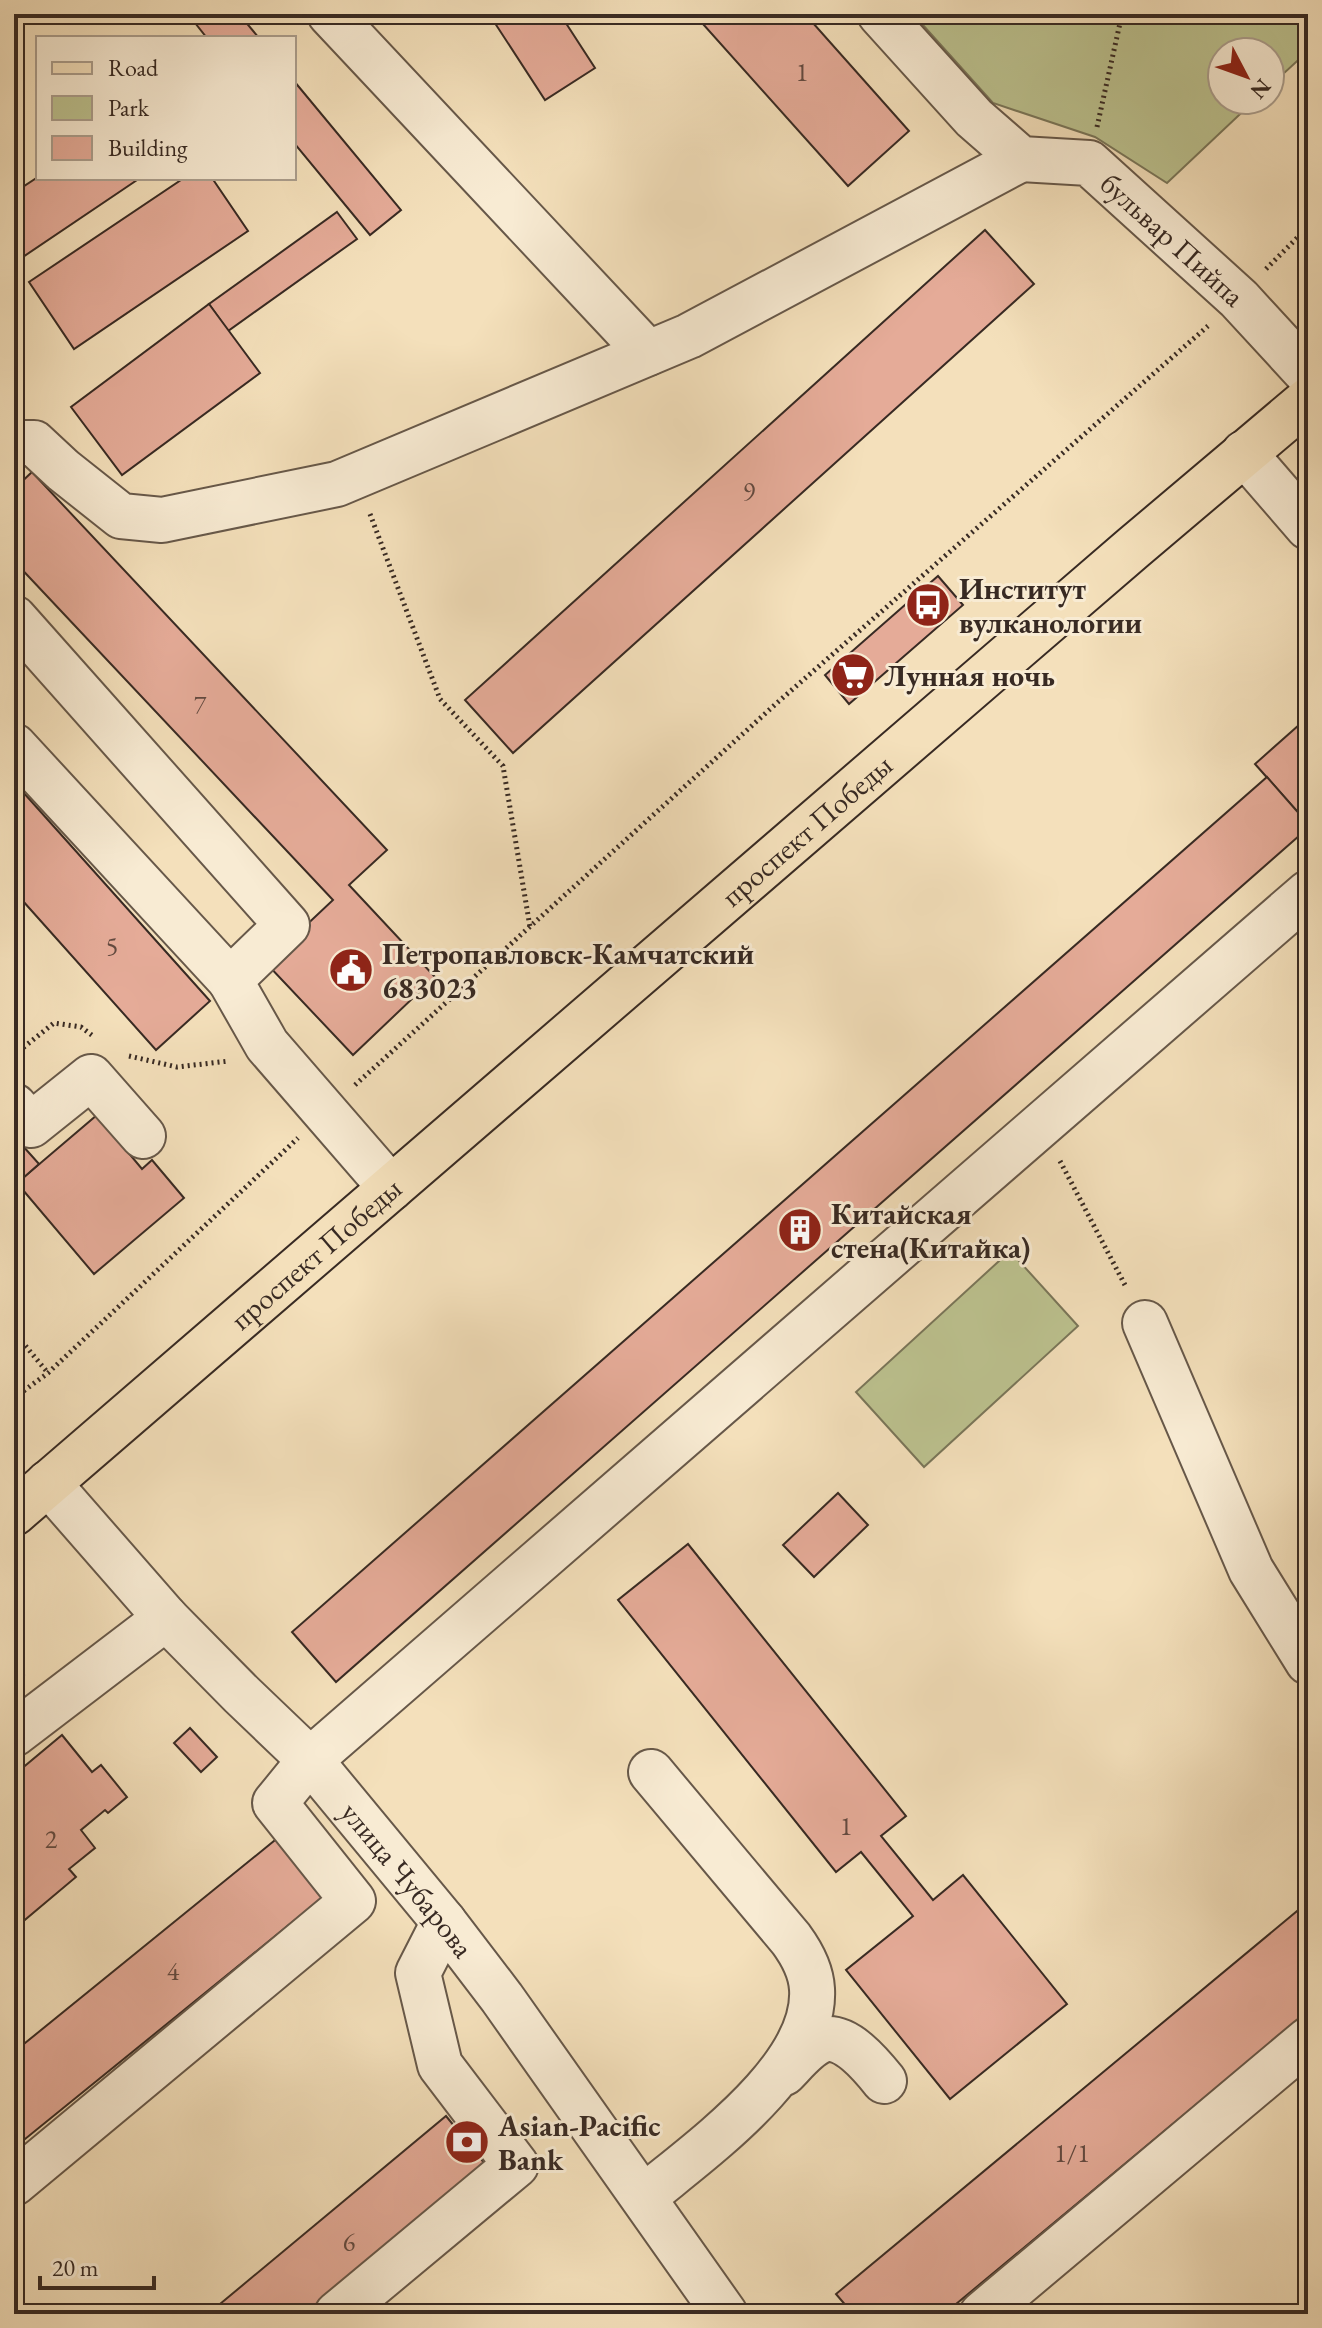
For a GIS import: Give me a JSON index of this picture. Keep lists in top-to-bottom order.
{
  "streets": {
    "main road": ["проспект Победы"],
    "street": ["бульвар Пийпа", "улица Чубарова"]
  },
  "crossings": [
    ["проспект Победы", "улица Чубарова"]
  ],
  "places": {
    "bus stop": ["Институт вулканологии"],
    "supermarket": ["Лунная ночь"],
    "public building": ["Петропавловск-Камчатский 683023"],
    "building": ["Китайская стена(Китайка)"],
    "bank": ["Asian-Pacific Bank"]
  },
  "house_numbers": [
    "1",
    "9",
    "7",
    "5",
    "1",
    "2",
    "4",
    "1/1",
    "6"
  ],
  "legend": ["Road", "Park", "Building"],
  "scale_bar": "20 m",
  "north": "bottom right"
}
